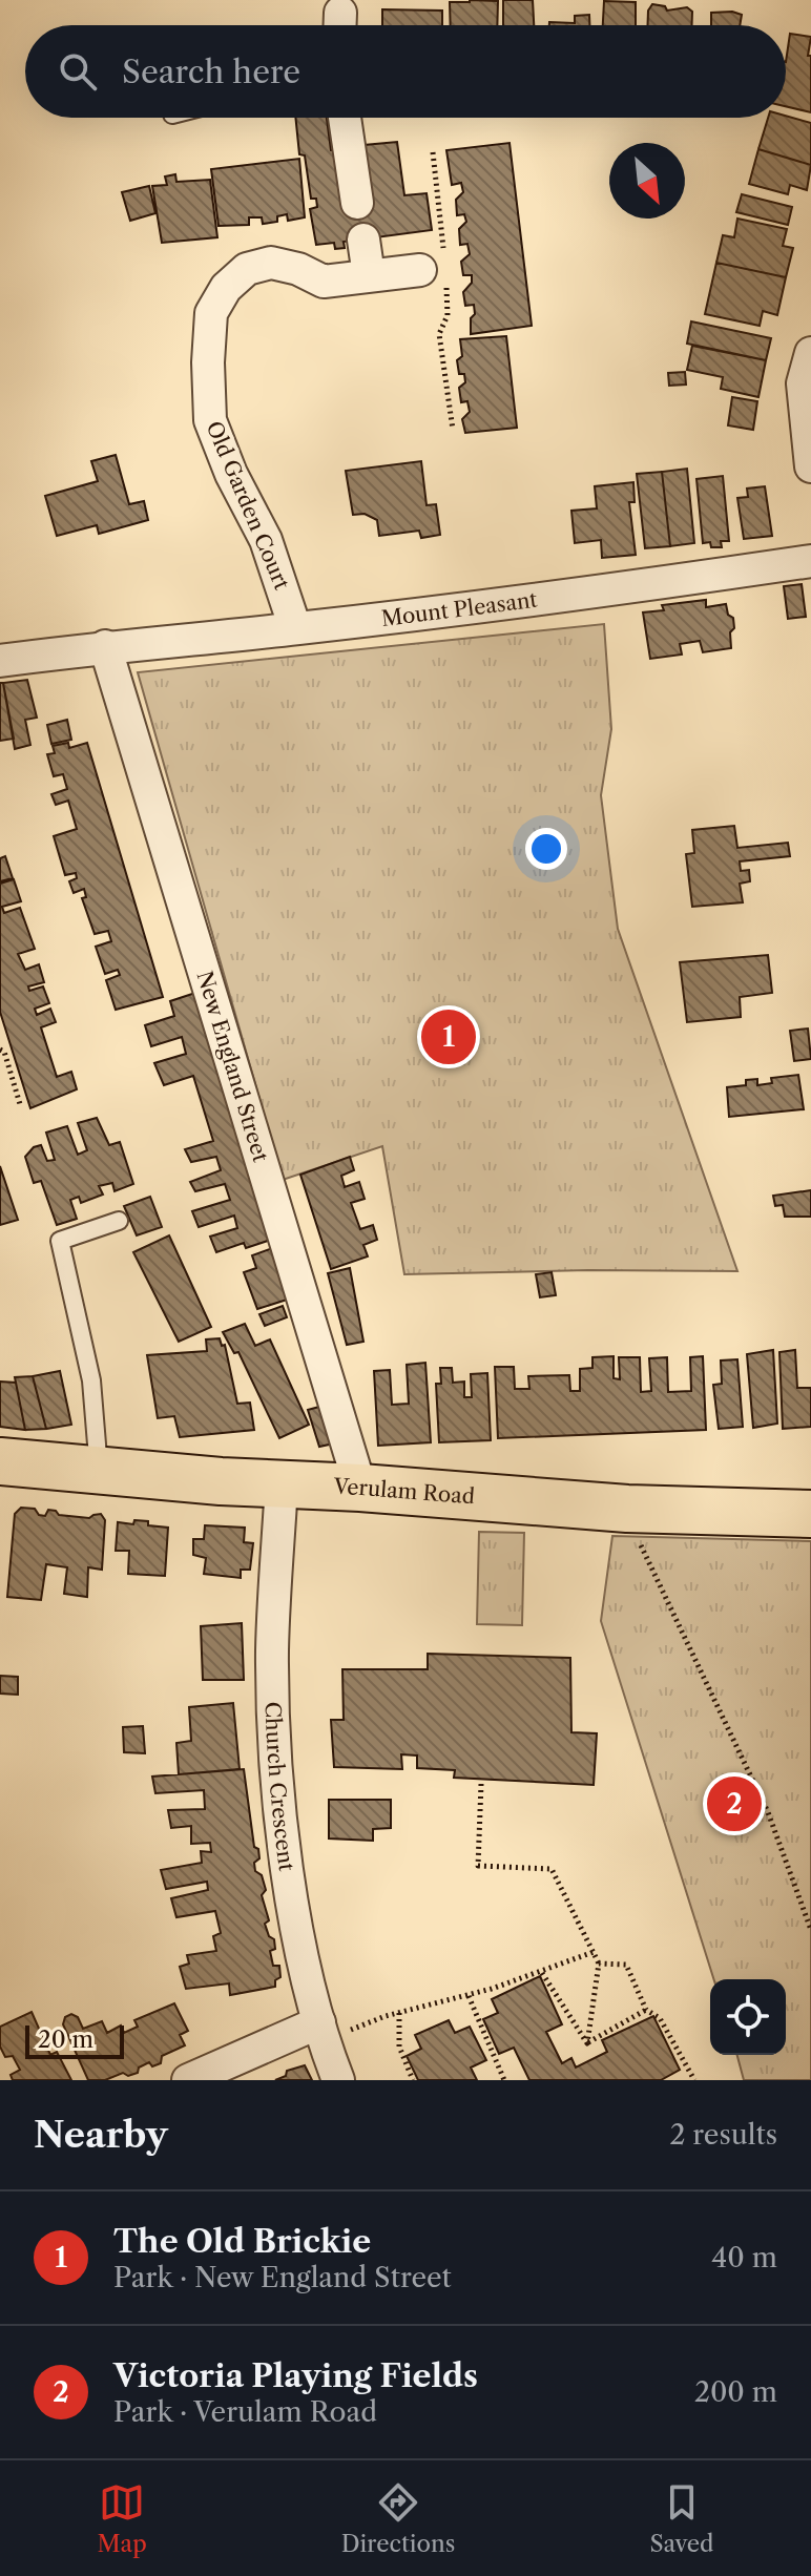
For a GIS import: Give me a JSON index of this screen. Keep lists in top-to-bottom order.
{
  "streets": {
    "main road": ["Verulam Road"],
    "street": [
      "Old Garden Court",
      "Mount Pleasant",
      "New England Street",
      "Church Crescent"
    ]
  },
  "crossings": [
    ["Old Garden Court", "Mount Pleasant"],
    ["Mount Pleasant", "New England Street"],
    ["New England Street", "Verulam Road"],
    ["Verulam Road", "Church Crescent"]
  ],
  "scale_bar": "20 m",
  "north": "bottom right",
  "page": {
    "search": "Search here",
    "pins": ["1", "2"],
    "scale": "20 m",
    "heading": ["Nearby", "2 results"],
    "list": [
      {
        "mark": "1",
        "name": "The Old Brickie",
        "note": "Park · New England Street",
        "value": "40 m"
      },
      {
        "mark": "2",
        "name": "Victoria Playing Fields",
        "note": "Park · Verulam Road",
        "value": "200 m"
      }
    ],
    "nav": ["Map", "Directions", "Saved"]
  }
}
